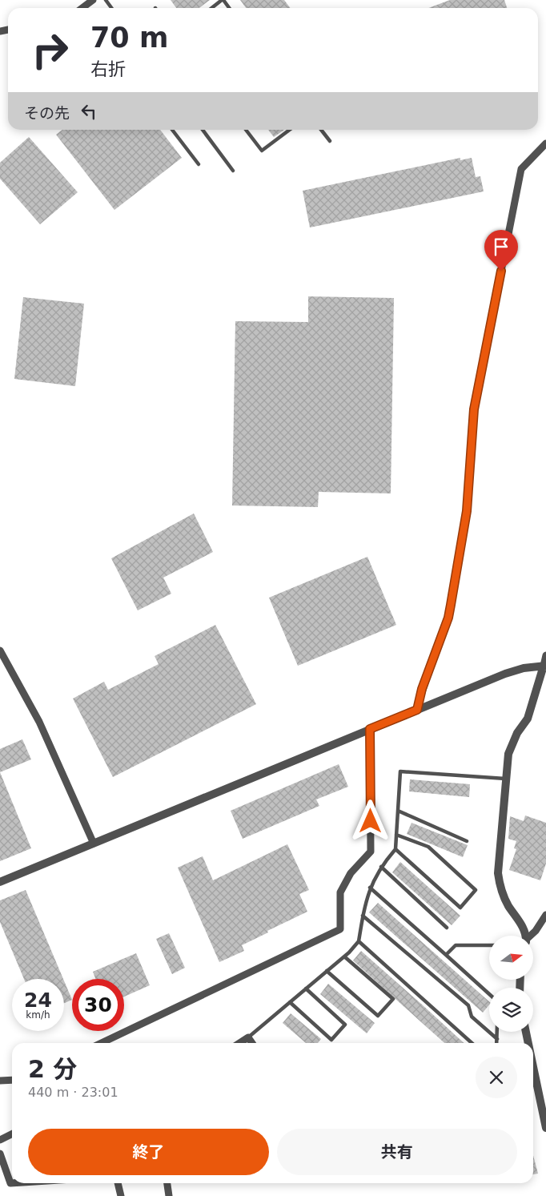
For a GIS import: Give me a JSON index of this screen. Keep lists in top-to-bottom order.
{
  "north": "right",
  "page": {
    "turn": ["70 m", "右折"],
    "then": "その先",
    "speed": "24 km/h",
    "limit": "30",
    "heading": ["2 分", "440 m · 23:01"],
    "buttons": ["終了", "共有"]
  }
}
